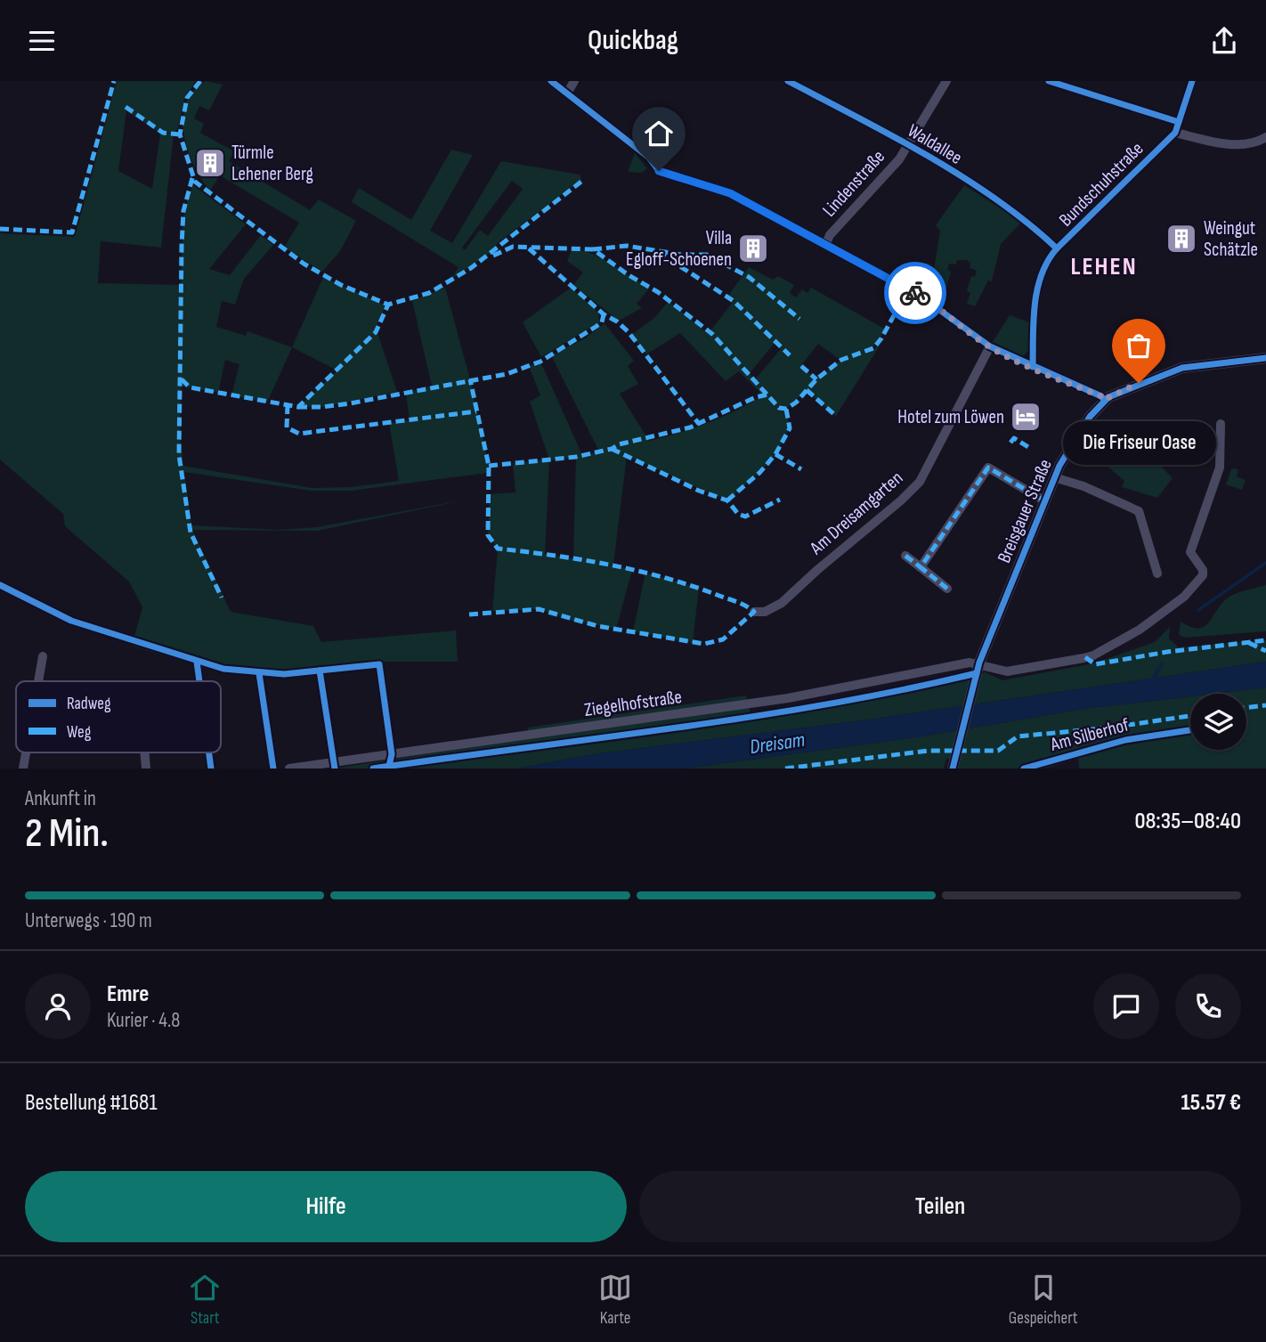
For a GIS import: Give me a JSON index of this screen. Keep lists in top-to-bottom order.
{
  "streets": {
    "street": [
      "Waldallee",
      "Lindenstraße",
      "Bundschuhstraße",
      "Breisgauer Straße",
      "Am Dreisamgarten",
      "Ziegelhofstraße"
    ],
    "cycle path": ["Am Silberhof"]
  },
  "crossings": [
    ["Waldallee", "Lindenstraße"],
    ["Waldallee", "Bundschuhstraße"],
    ["Breisgauer Straße", "Ziegelhofstraße"]
  ],
  "districts": ["LEHEN"],
  "water": ["Dreisam"],
  "places": {
    "building": ["Türmle Lehener Berg", "Weingut Schätzle", "Villa Egloff-Schoenen"],
    "other": ["Die Friseur Oase"],
    "hotel": ["Hotel zum Löwen"]
  },
  "legend": ["Radweg", "Weg"],
  "page": {
    "header": "Quickbag",
    "bubble": "Die Friseur Oase",
    "heading": ["2 Min.", "Ankunft in", "08:35–08:40"],
    "panel": [
      "Emre",
      "Kurier · 4.8",
      "Bestellung #1681",
      "15.57 €"
    ],
    "bar": "Unterwegs · 190 m",
    "buttons": ["Hilfe", "Teilen"],
    "tabs": ["Start", "Karte", "Gespeichert"]
  }
}
